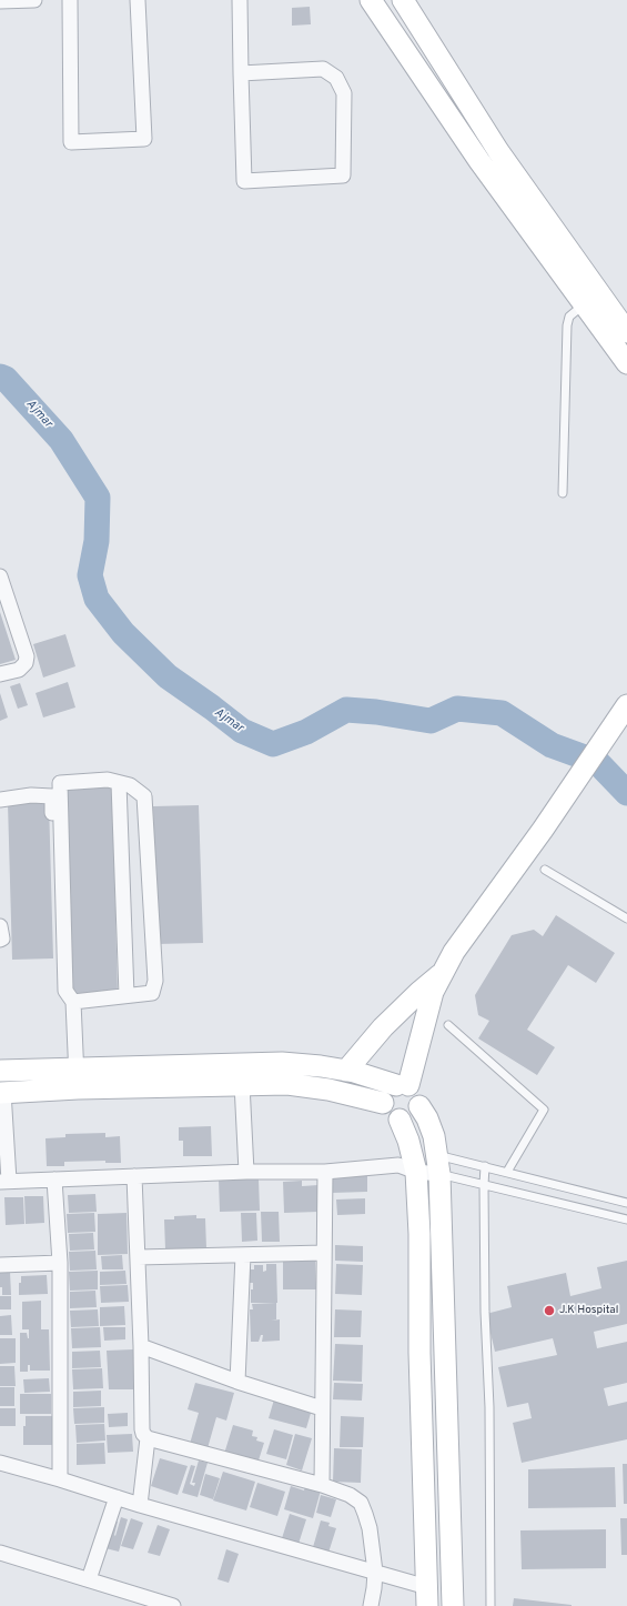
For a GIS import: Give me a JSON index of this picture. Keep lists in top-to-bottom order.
{
  "water": ["Ajmar"],
  "places": ["J.K Hospital"]
}
